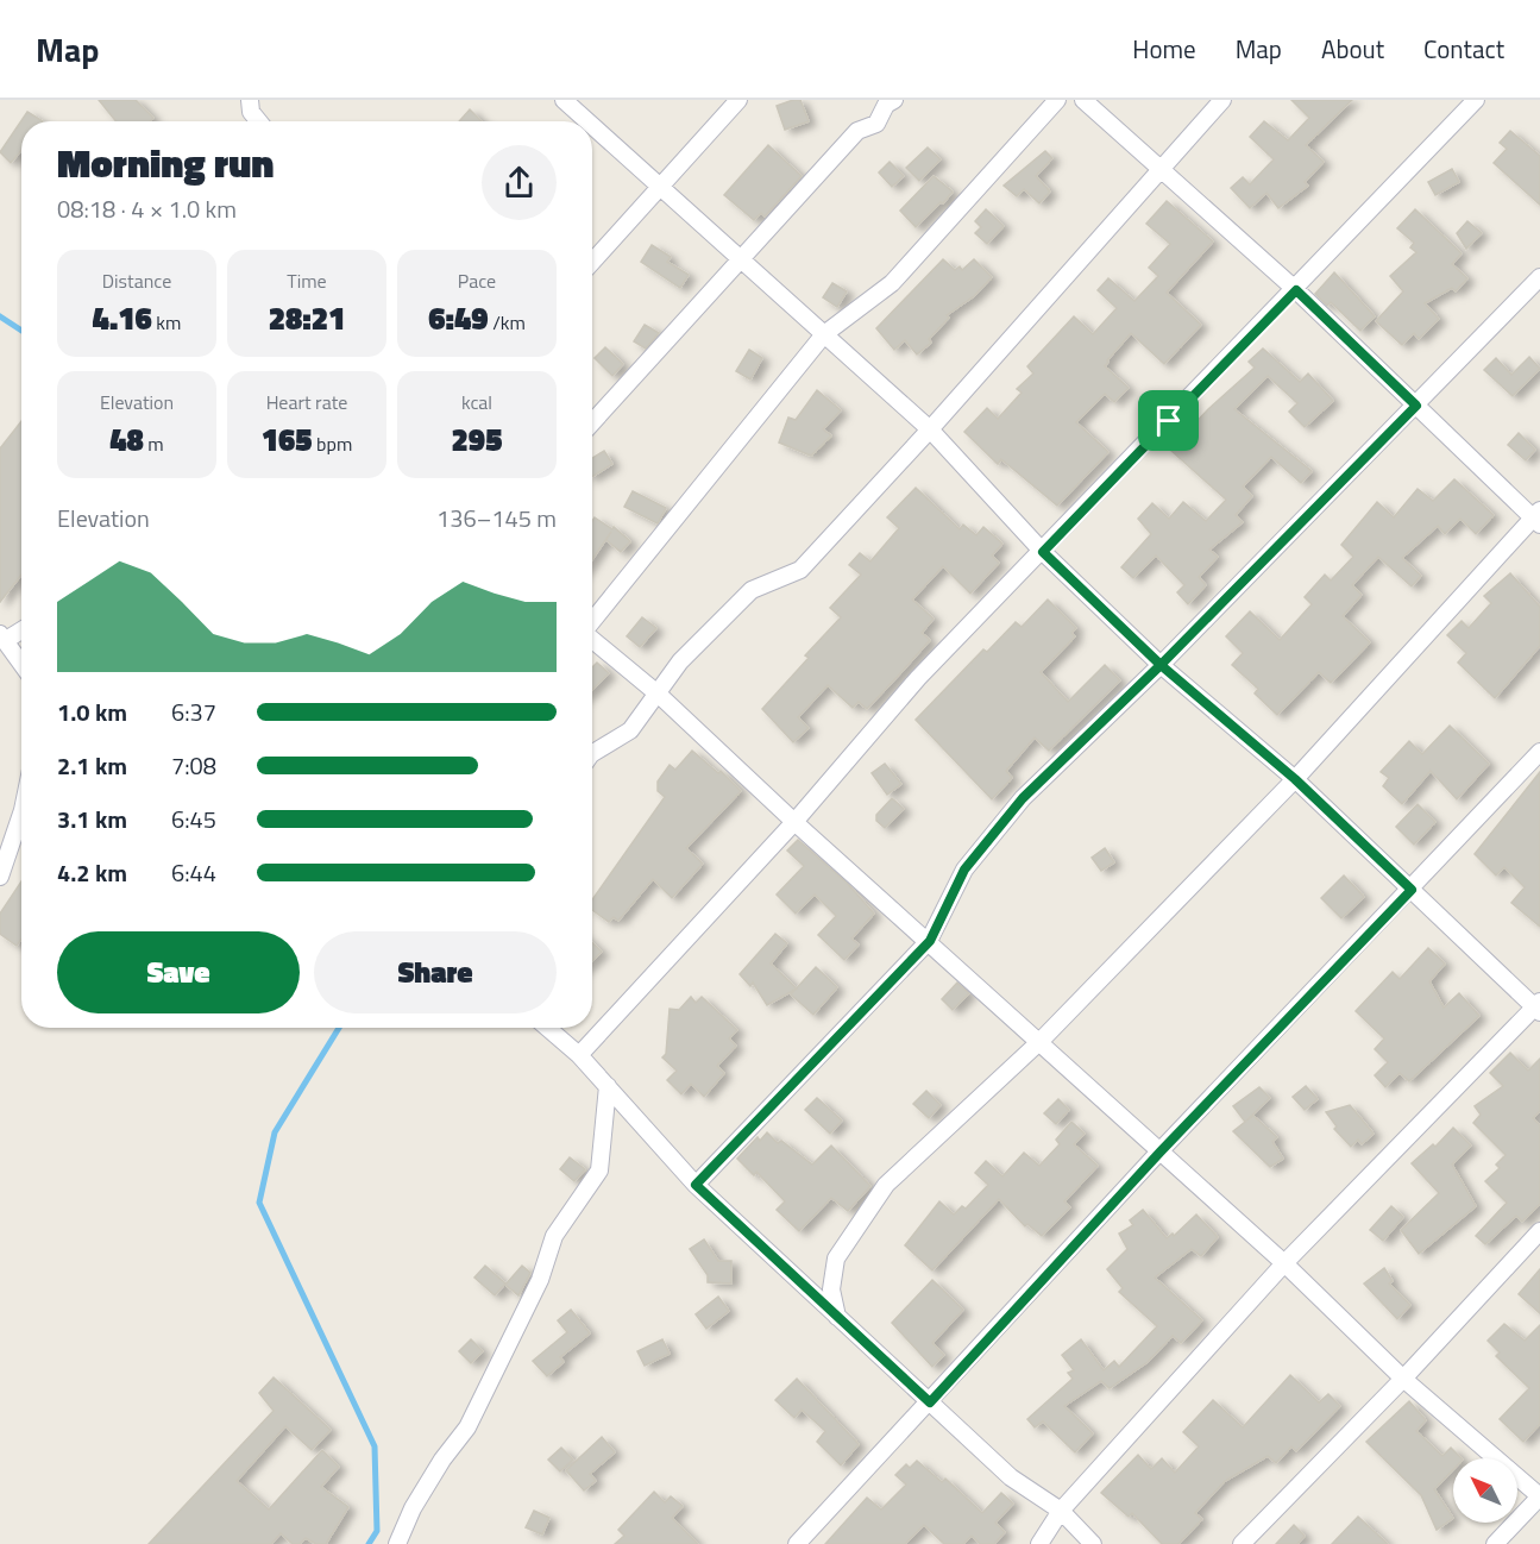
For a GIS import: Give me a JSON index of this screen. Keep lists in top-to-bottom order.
{
  "north": "top left",
  "page": {
    "header": "Map",
    "nav": [
      "Home",
      "Map",
      "About",
      "Contact"
    ],
    "heading": ["Morning run", "08:18 · 4 × 1.0 km"],
    "stats": [
      ["Distance", "4.16 km"],
      ["Time", "28:21"],
      ["Pace", "6:49 /km"],
      ["Elevation", "48 m"],
      ["Heart rate", "165 bpm"],
      ["kcal", "295"]
    ],
    "chart": ["Elevation", "136–145 m"],
    "list": [
      {
        "name": "1.0 km",
        "note": "6:37"
      },
      {
        "name": "2.1 km",
        "note": "7:08"
      },
      {
        "name": "3.1 km",
        "note": "6:45"
      },
      {
        "name": "4.2 km",
        "note": "6:44"
      }
    ],
    "buttons": ["Save", "Share"]
  }
}
